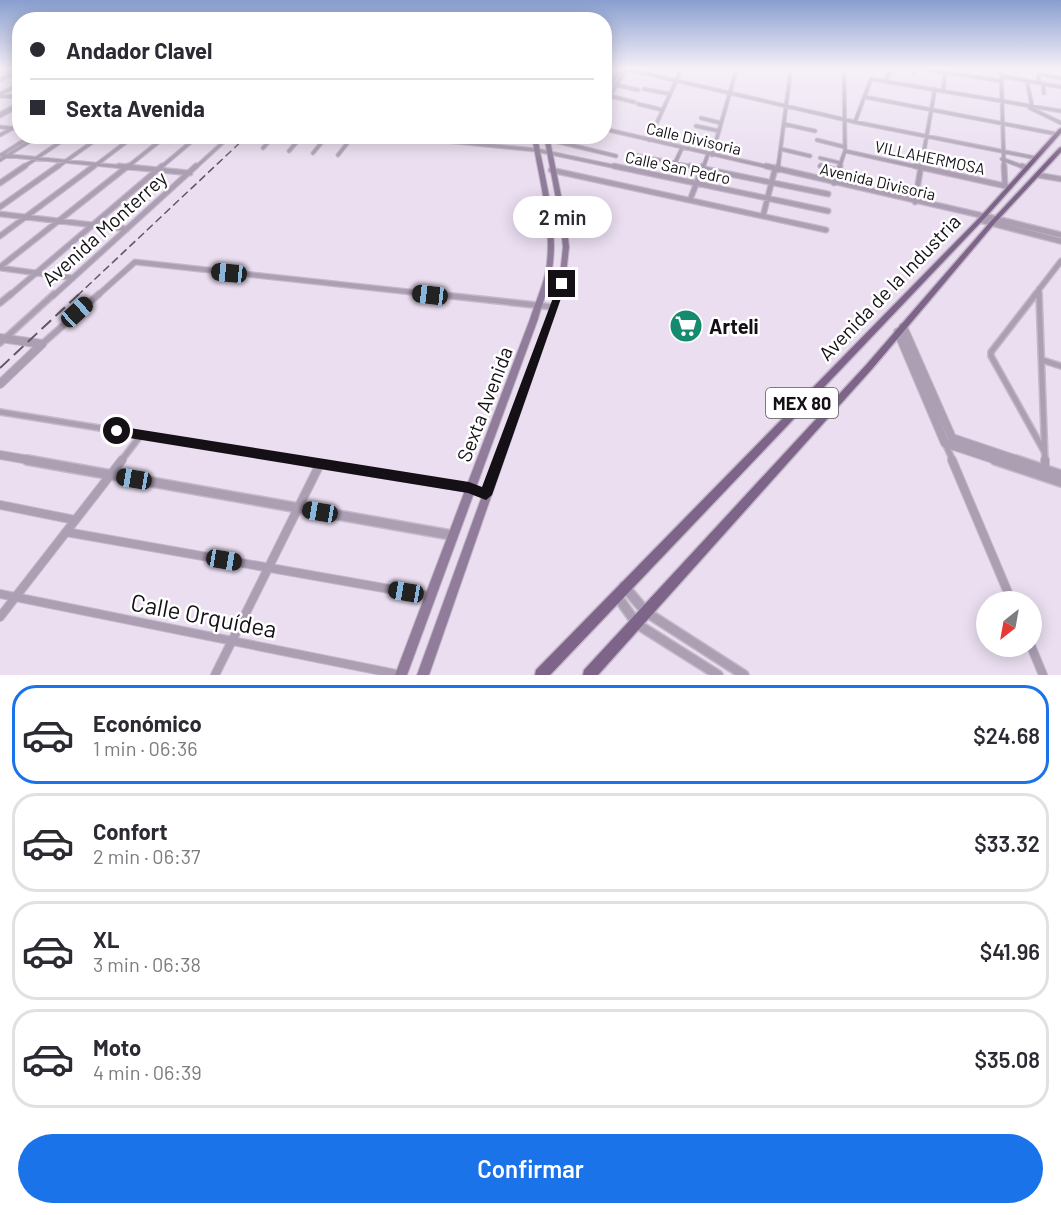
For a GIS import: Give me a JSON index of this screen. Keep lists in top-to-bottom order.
{
  "streets": {
    "main road": ["Avenida de la Industria", "MEX 80", "Sexta Avenida"],
    "street": [
      "Calle Divisoria",
      "VILLAHERMOSA",
      "Calle San Pedro",
      "Avenida Divisoria",
      "Avenida Monterrey",
      "Calle Orquídea"
    ]
  },
  "crossings": [
    ["Calle Divisoria", "Avenida Divisoria"],
    ["VILLAHERMOSA", "Avenida de la Industria"],
    ["Calle San Pedro", "Sexta Avenida"],
    ["Avenida Divisoria", "Avenida de la Industria"],
    ["Sexta Avenida", "Calle Orquídea"]
  ],
  "places": {
    "supermarket": ["Arteli"]
  },
  "north": "bottom left",
  "page": {
    "banner": ["Andador Clavel", "Sexta Avenida"],
    "bubble": "2 min",
    "list": [
      {
        "name": "Económico",
        "note": "1 min · 06:36",
        "value": "$24.68"
      },
      {
        "name": "Confort",
        "note": "2 min · 06:37",
        "value": "$33.32"
      },
      {
        "name": "XL",
        "note": "3 min · 06:38",
        "value": "$41.96"
      },
      {
        "name": "Moto",
        "note": "4 min · 06:39",
        "value": "$35.08"
      }
    ],
    "buttons": "Confirmar"
  }
}
